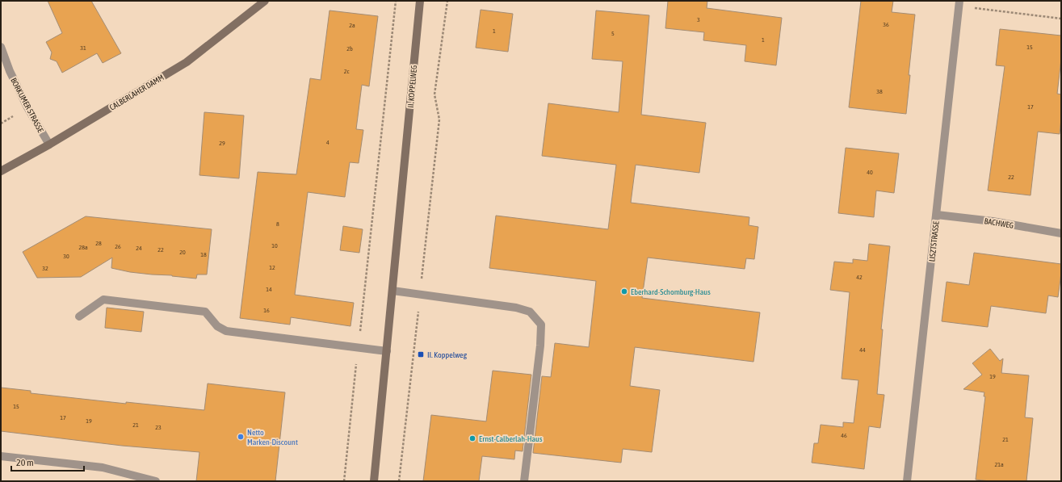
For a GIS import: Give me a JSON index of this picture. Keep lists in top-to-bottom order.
{
  "streets": {
    "street": [
      "II. KOPPELWEG",
      "CALBERLAHER DAMM",
      "BORKUMER STRASSE",
      "BACHWEG",
      "LISZTSTRASSE"
    ]
  },
  "crossings": [
    ["CALBERLAHER DAMM", "BORKUMER STRASSE"],
    ["BACHWEG", "LISZTSTRASSE"]
  ],
  "places": {
    "other": ["Eberhard-Schomburg-Haus", "Netto Marken-Discount", "Ernst-Calberlah-Haus"],
    "transit": ["II. Koppelweg"]
  },
  "house_numbers": [
    "3",
    "36",
    "2a",
    "1",
    "5",
    "1",
    "15",
    "31",
    "2b",
    "2c",
    "38",
    "17",
    "4",
    "29",
    "40",
    "22",
    "8",
    "28",
    "10",
    "26",
    "28a",
    "24",
    "22",
    "20",
    "18",
    "30",
    "12",
    "32",
    "42",
    "14",
    "16",
    "44",
    "19",
    "15",
    "17",
    "19",
    "21",
    "23",
    "46",
    "21",
    "21a"
  ],
  "scale_bar": "20 m"
}
